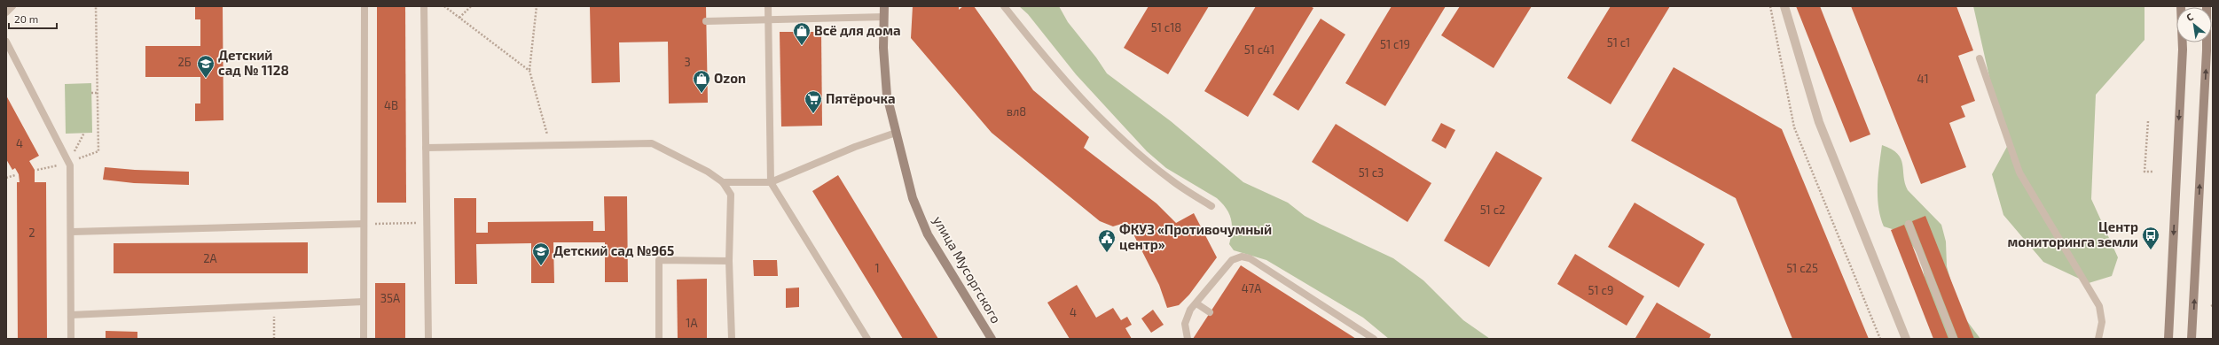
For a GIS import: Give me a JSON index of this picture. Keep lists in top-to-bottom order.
{
  "streets": {
    "main road": ["улица Мусоргского"]
  },
  "places": {
    "shop": ["Всё для дома", "Ozon"],
    "school or university": ["Детский сад № 1128", "Детский сад №965"],
    "supermarket": ["Пятёрочка"],
    "bus stop": ["Центр мониторинга земли"],
    "public building": ["ФКУЗ «Противочумный центр»"]
  },
  "house_numbers": [
    "51 с18",
    "51 с1",
    "51 с19",
    "51 с41",
    "2Б",
    "3",
    "41",
    "4В",
    "вл8",
    "4",
    "51 с3",
    "51 с2",
    "2",
    "2А",
    "1",
    "51 с25",
    "47А",
    "51 с9",
    "35А",
    "4",
    "1А"
  ],
  "scale_bar": "20 m",
  "north": "top left"
}
